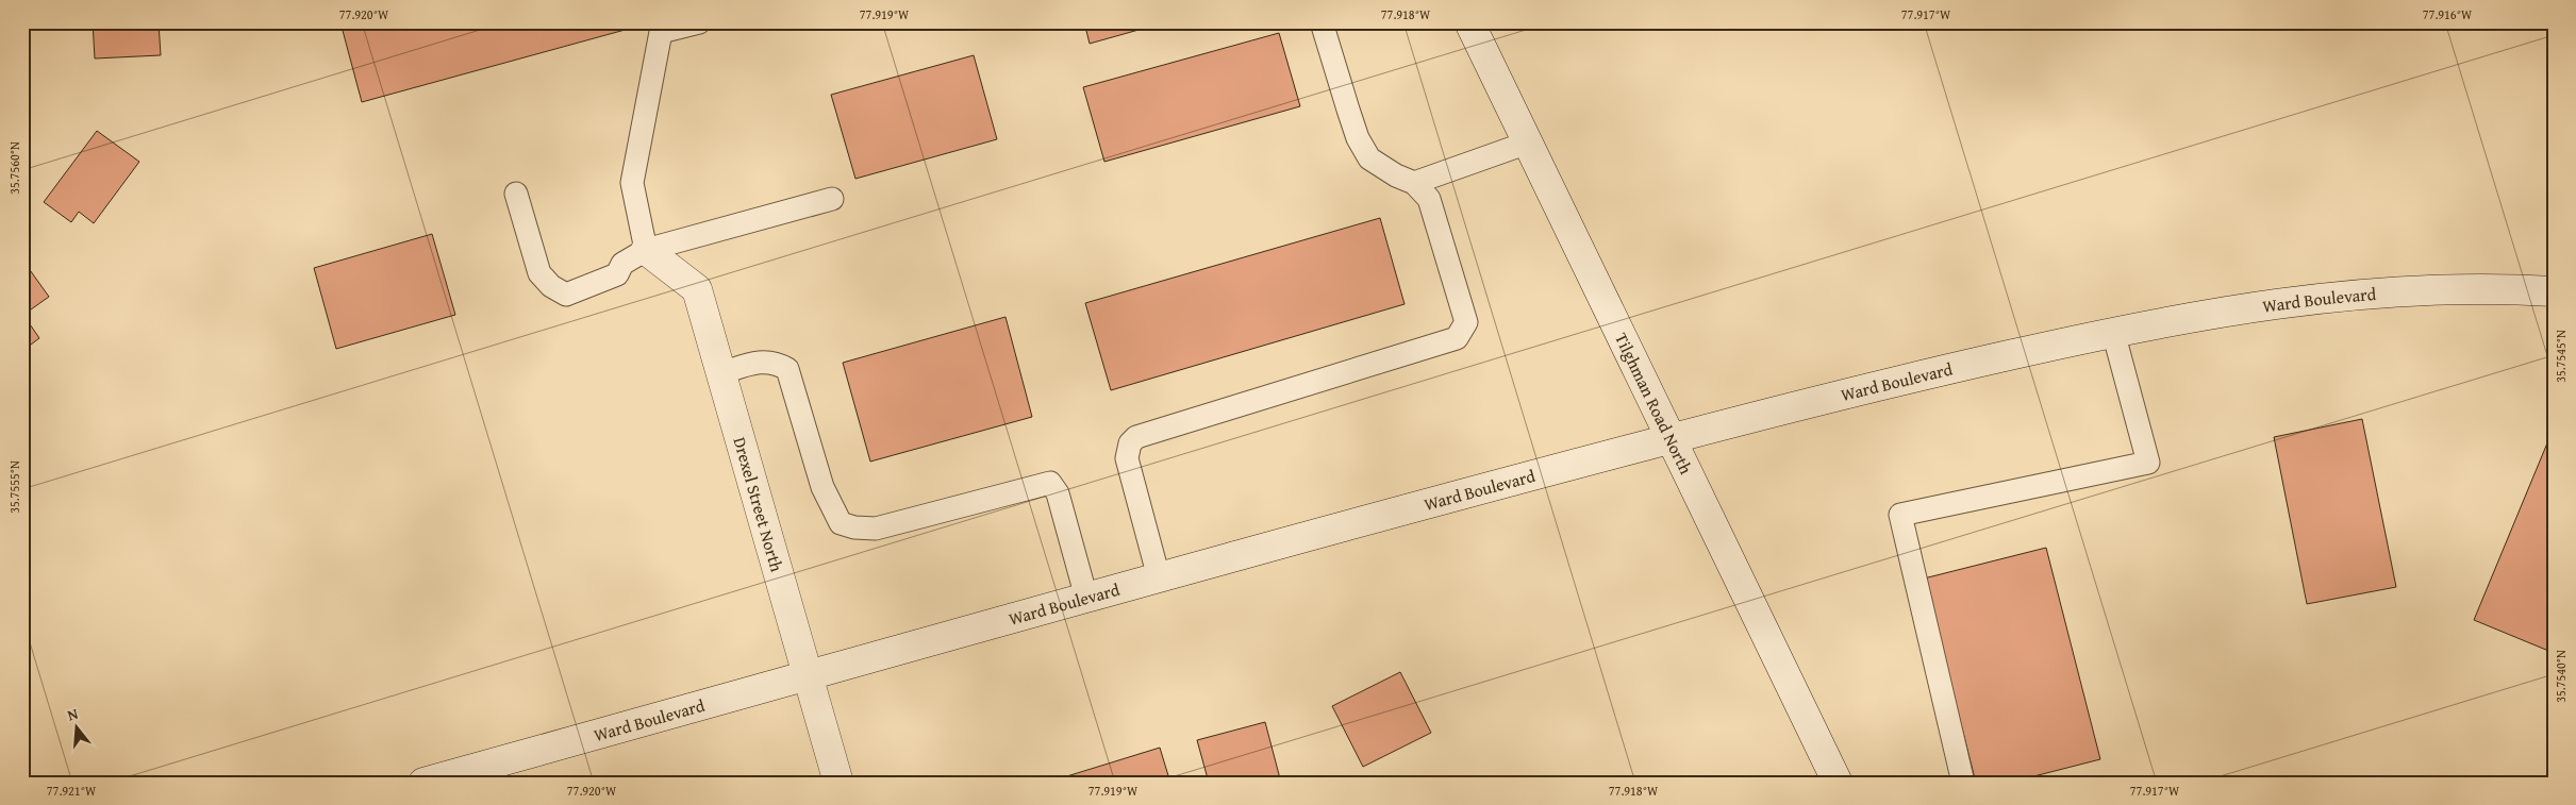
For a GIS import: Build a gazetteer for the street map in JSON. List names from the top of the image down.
{
  "streets": {
    "main road": ["Ward Boulevard", "Tilghman Road North", "Drexel Street North"]
  },
  "crossings": [
    ["Ward Boulevard", "Tilghman Road North"],
    ["Ward Boulevard", "Drexel Street North"]
  ],
  "north": "top",
  "coordinates": [
    "77.920°W",
    "77.919°W",
    "77.918°W",
    "77.917°W",
    "77.916°W",
    "35.7560°N",
    "35.7545°N",
    "35.7555°N",
    "35.7540°N",
    "77.921°W"
  ]
}
